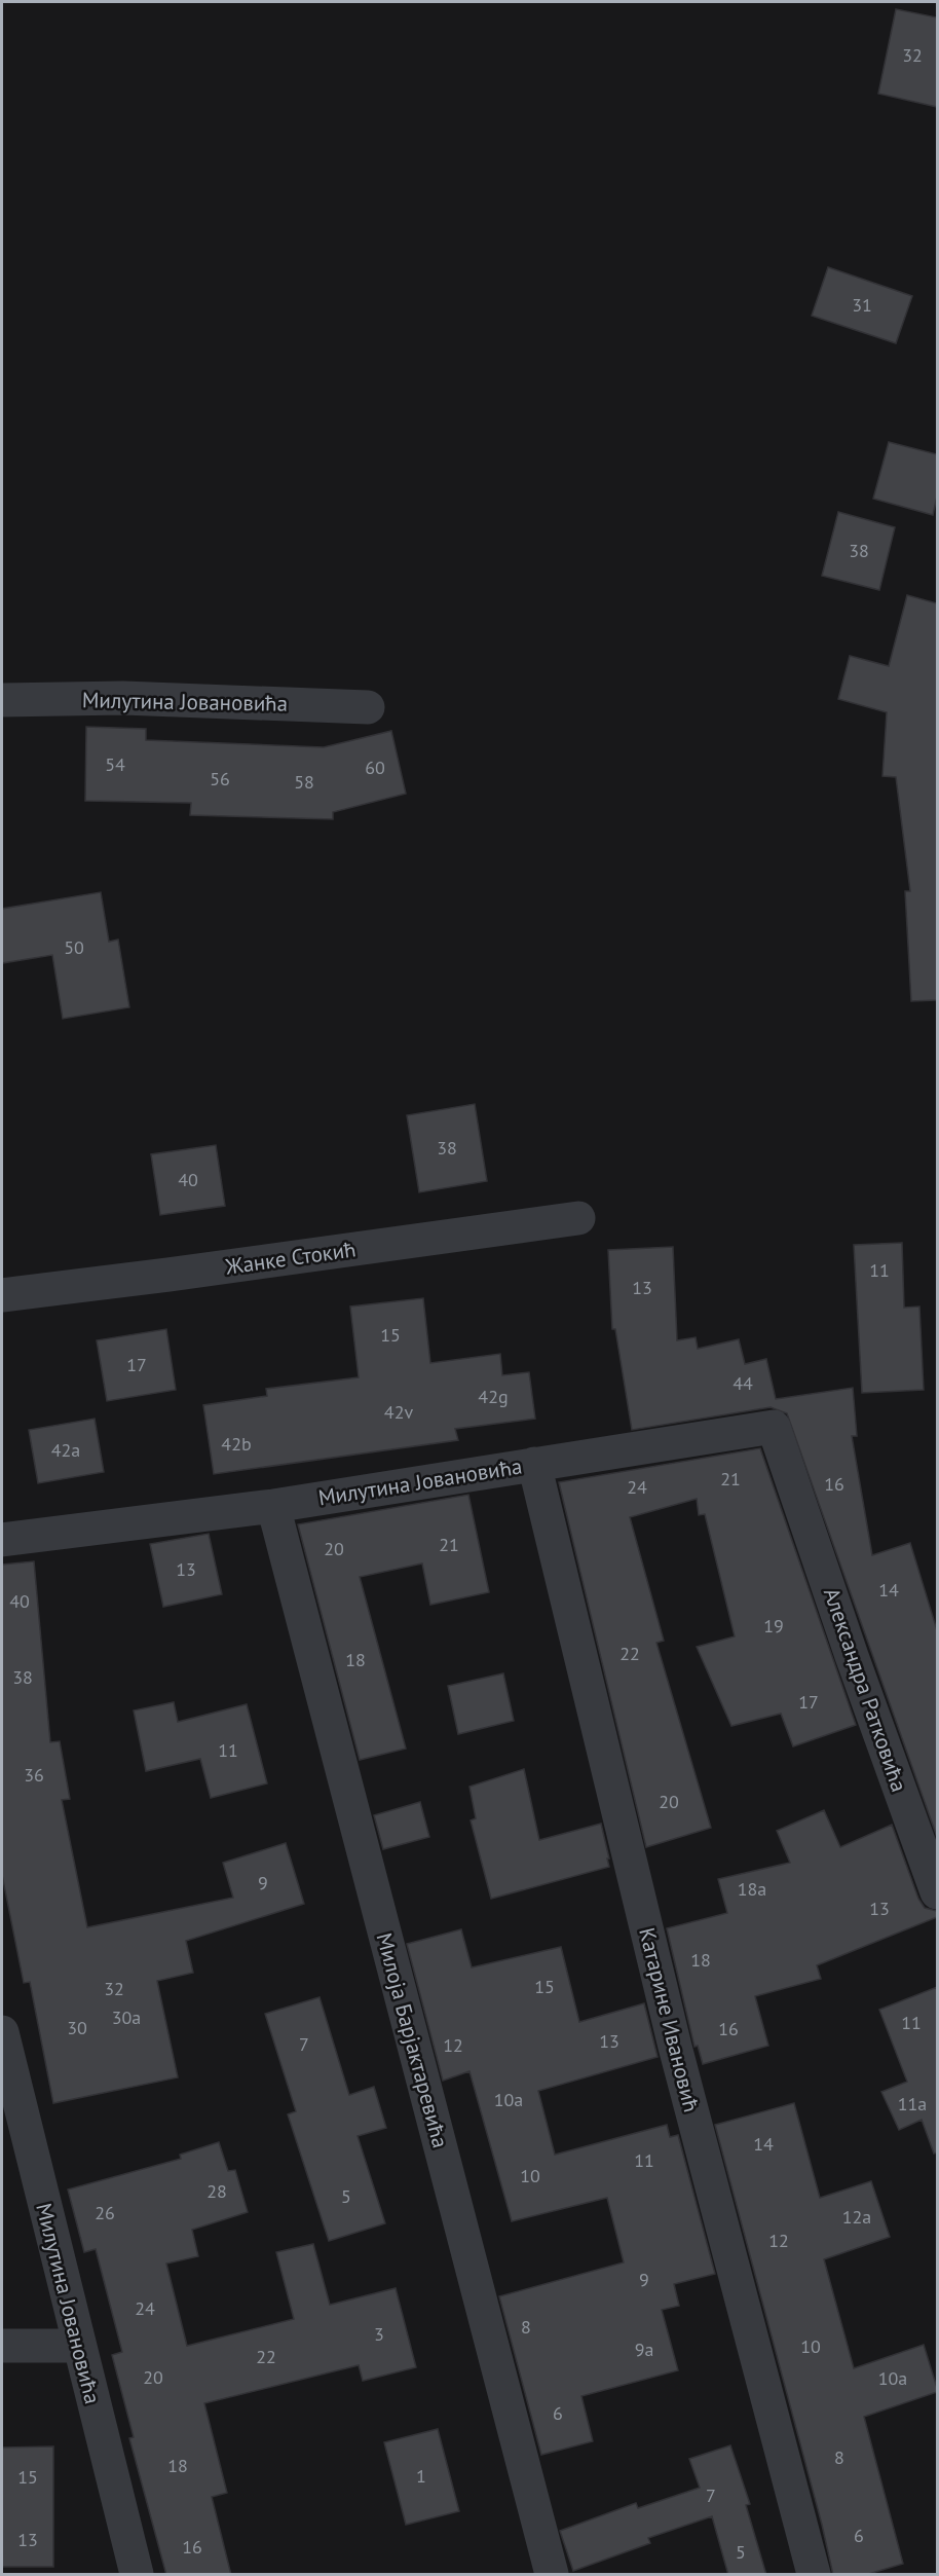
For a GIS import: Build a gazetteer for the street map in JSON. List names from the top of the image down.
{
  "streets": {
    "street": [
      "Милутина Јовановића",
      "Жанке Стокић",
      "Александра Ратковића",
      "Катарине Ивановић",
      "Милоја Барјактаревића"
    ]
  },
  "crossings": [
    ["Милутина Јовановића", "Александра Ратковића"],
    ["Милутина Јовановића", "Катарине Ивановић"],
    ["Милутина Јовановића", "Милоја Барјактаревића"]
  ],
  "house_numbers": [
    "32",
    "31",
    "38",
    "54",
    "60",
    "56",
    "58",
    "50",
    "38",
    "40",
    "11",
    "13",
    "15",
    "17",
    "44",
    "42g",
    "42v",
    "42b",
    "42a",
    "21",
    "16",
    "24",
    "21",
    "20",
    "13",
    "14",
    "40",
    "19",
    "22",
    "18",
    "38",
    "17",
    "11",
    "36",
    "20",
    "9",
    "18a",
    "13",
    "18",
    "15",
    "32",
    "30a",
    "11",
    "30",
    "16",
    "13",
    "7",
    "12",
    "10a",
    "11a",
    "14",
    "11",
    "10",
    "28",
    "5",
    "26",
    "12a",
    "12",
    "9",
    "24",
    "8",
    "3",
    "10",
    "9a",
    "22",
    "20",
    "10a",
    "6",
    "8",
    "18",
    "1",
    "15",
    "7",
    "6",
    "13",
    "16",
    "5"
  ]
}
